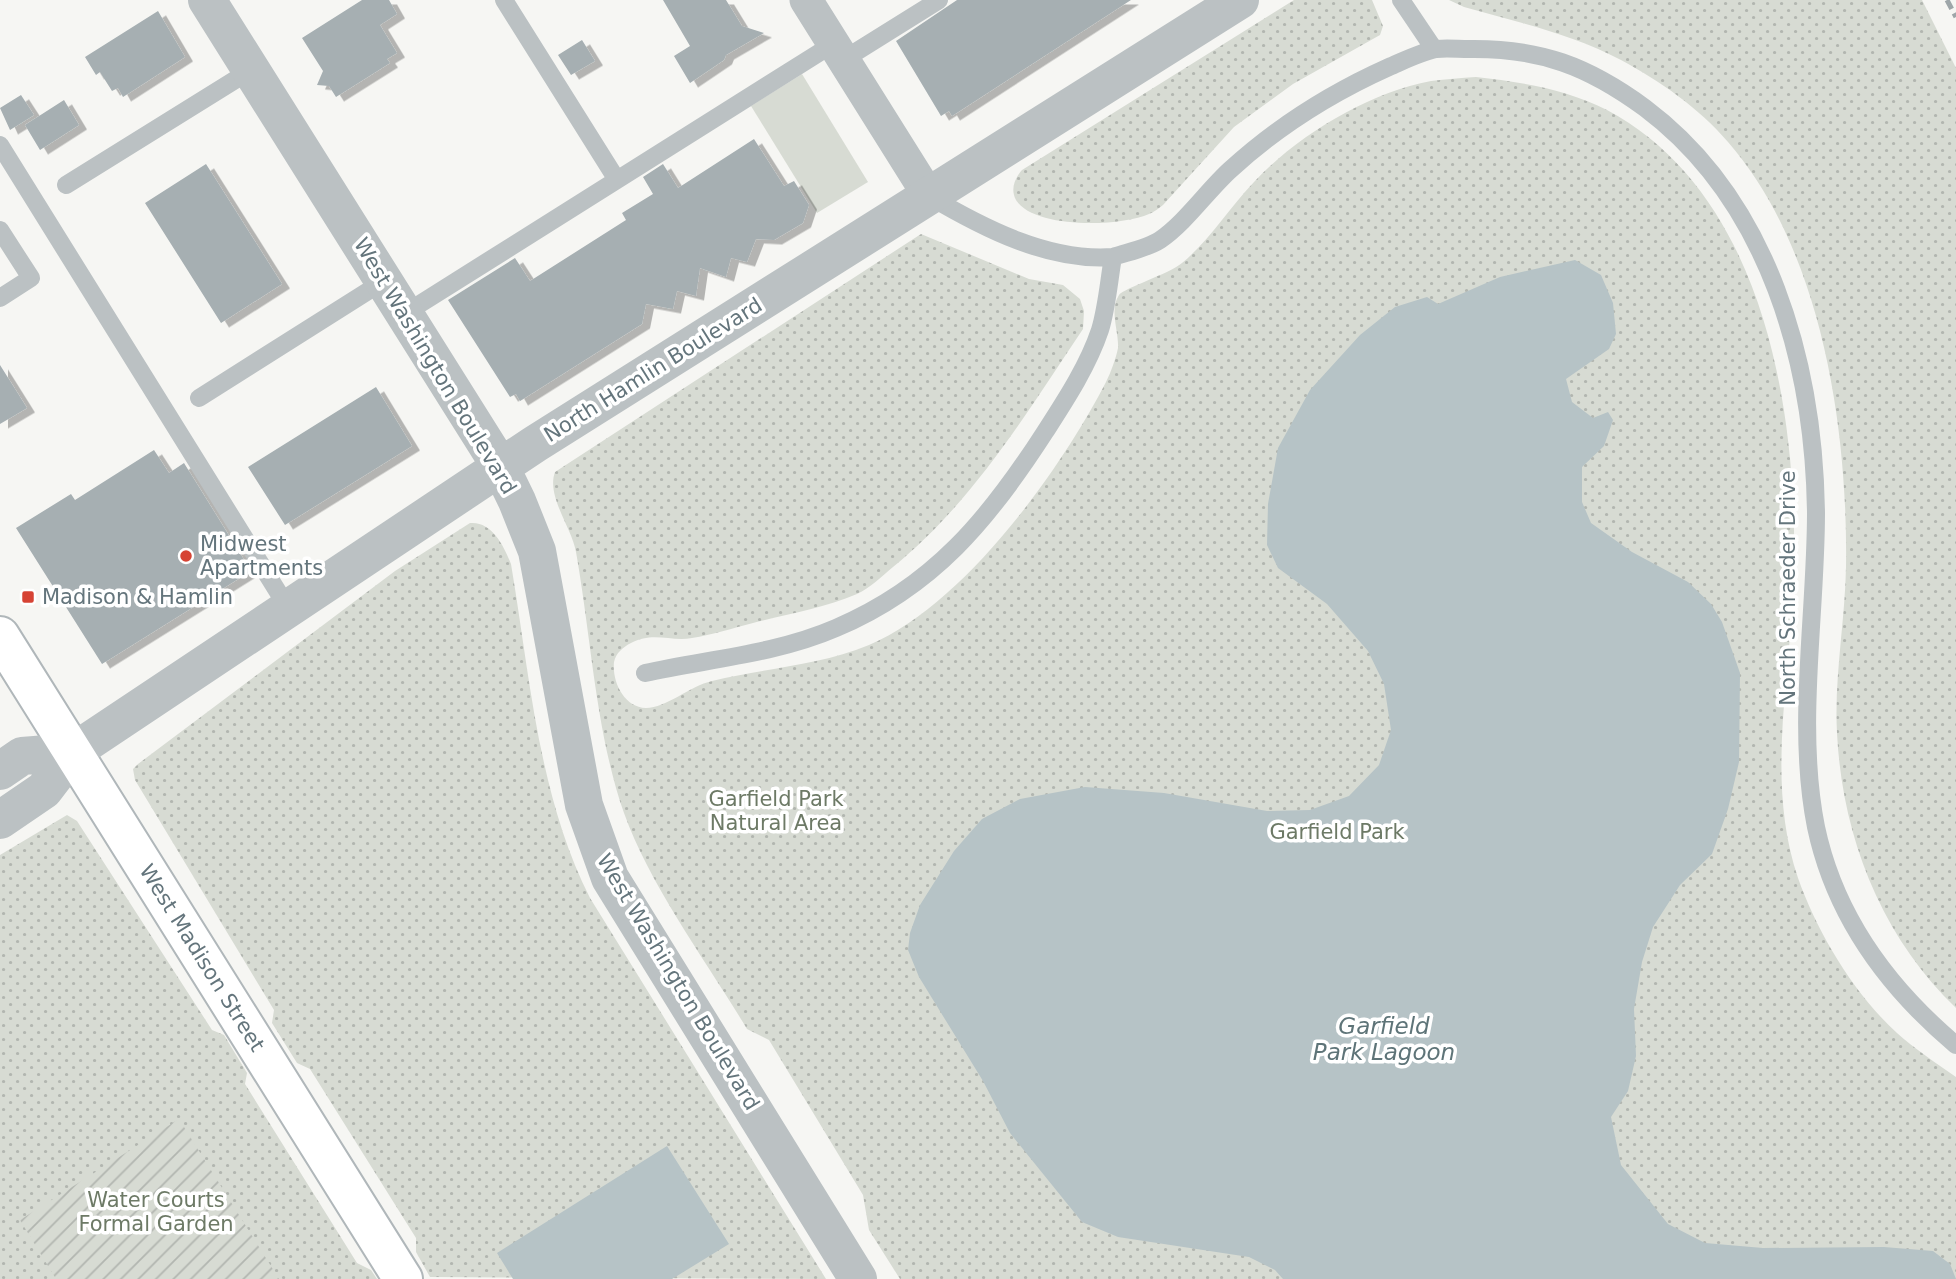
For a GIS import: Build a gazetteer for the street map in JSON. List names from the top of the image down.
{
  "streets": {
    "main road": ["West Madison Street"],
    "street": ["West Washington Boulevard", "North Hamlin Boulevard"],
    "lane": ["North Schraeder Drive"]
  },
  "crossings": [
    ["West Washington Boulevard", "North Hamlin Boulevard"],
    ["North Hamlin Boulevard", "West Madison Street"]
  ],
  "water": ["Garfield Park Lagoon"],
  "parks": ["Garfield Park Natural Area", "Garfield Park", "Water Courts Formal Garden"],
  "places": {
    "other": ["Midwest Apartments"],
    "transit": ["Madison & Hamlin"]
  }
}
